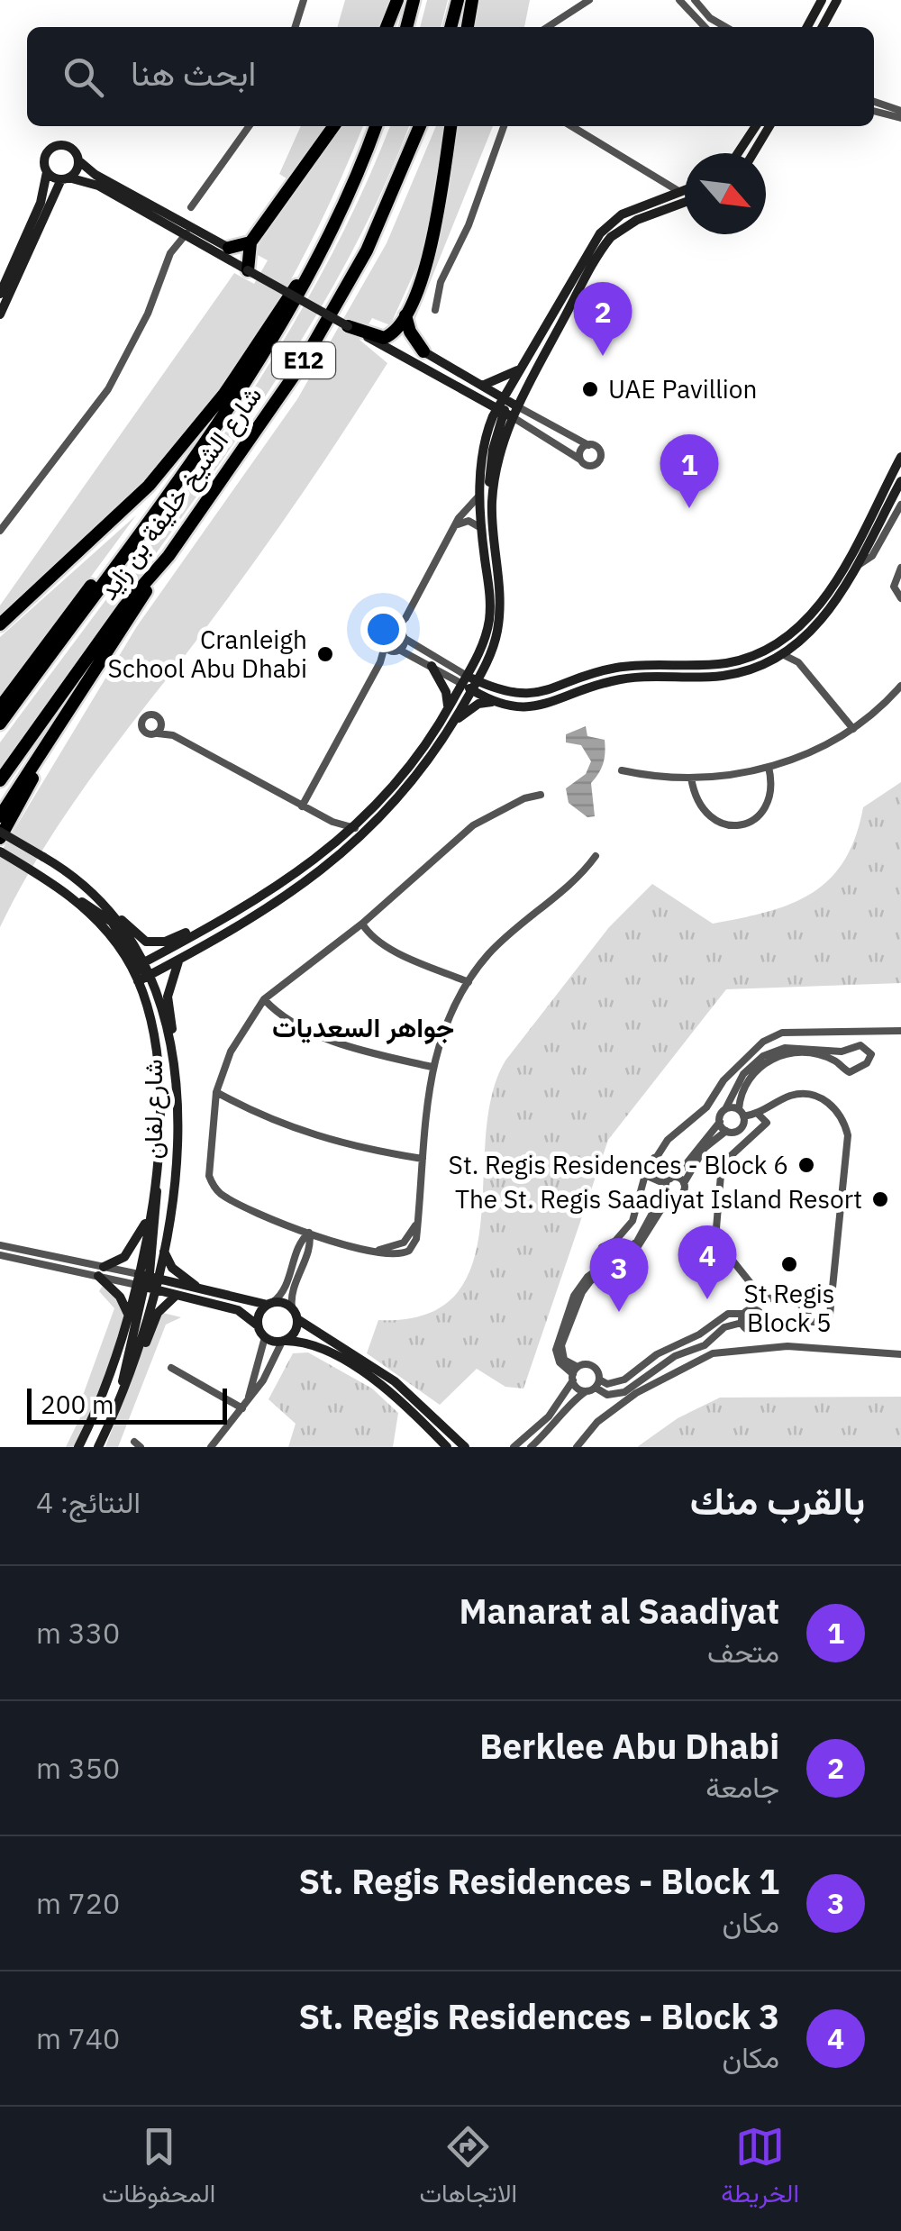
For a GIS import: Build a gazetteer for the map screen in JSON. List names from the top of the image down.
{
  "streets": {
    "highway": ["E12", "شارع الشيخ خليفة بن زايد"],
    "street": ["شارع لفان"]
  },
  "districts": ["جواهر السعديات"],
  "places": [
    "UAE Pavillion",
    "Cranleigh School Abu Dhabi",
    "St. Regis Residences - Block 6",
    "The St. Regis Saadiyat Island Resort",
    "St Regis Block 5"
  ],
  "scale_bar": "200 m",
  "north": "bottom right",
  "page": {
    "search": "ابحث هنا",
    "pins": [
      "2",
      "1",
      "4",
      "3"
    ],
    "scale": "200 m",
    "heading": ["بالقرب منك", "النتائج: 4"],
    "list": [
      {
        "mark": "1",
        "name": "Manarat al Saadiyat",
        "note": "متحف",
        "value": "330 m"
      },
      {
        "mark": "2",
        "name": "Berklee Abu Dhabi",
        "note": "جامعة",
        "value": "350 m"
      },
      {
        "mark": "3",
        "name": "St. Regis Residences - Block 1",
        "note": "مكان",
        "value": "720 m"
      },
      {
        "mark": "4",
        "name": "St. Regis Residences - Block 3",
        "note": "مكان",
        "value": "740 m"
      }
    ],
    "nav": ["الخريطة", "الاتجاهات", "المحفوظات"]
  }
}
